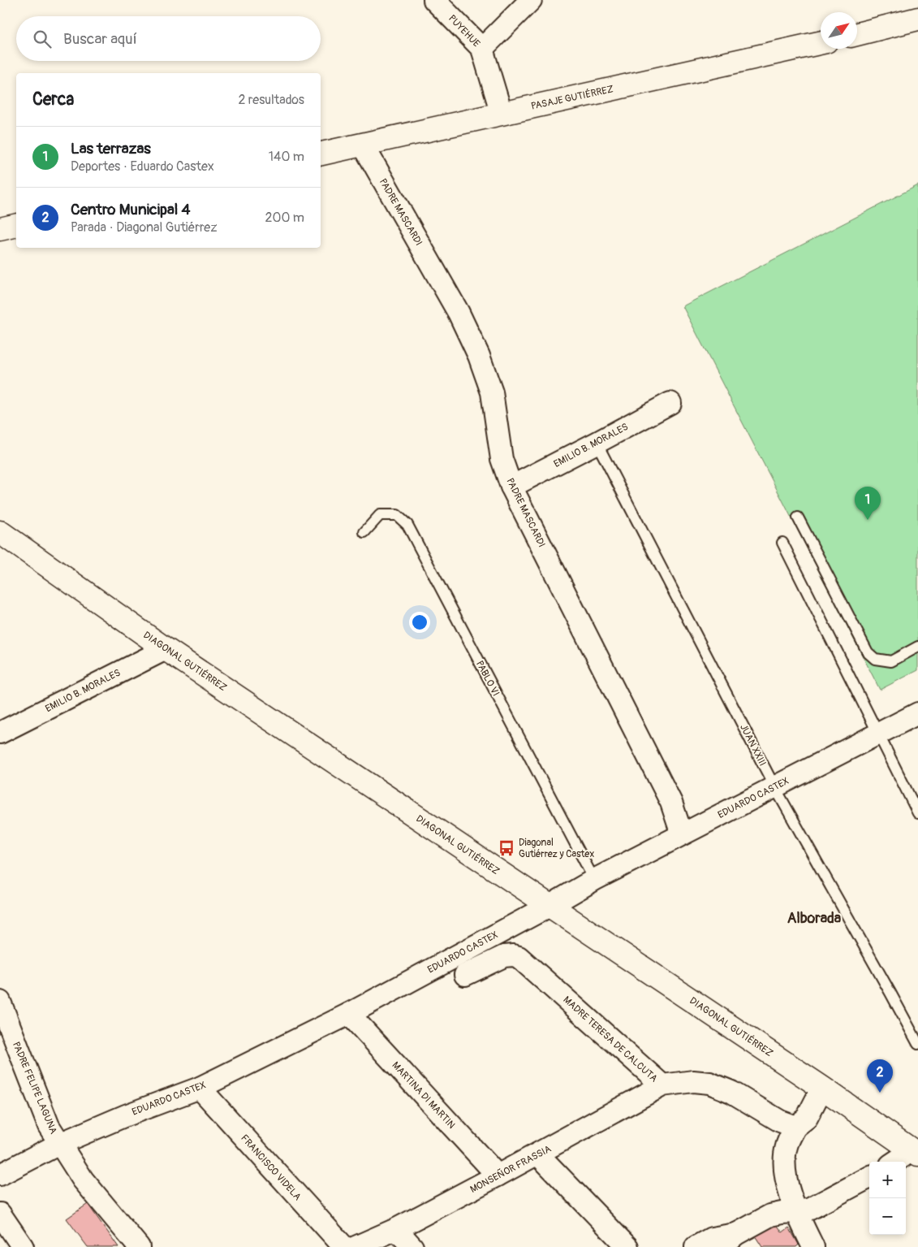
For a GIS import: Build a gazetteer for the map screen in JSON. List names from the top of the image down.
{
  "streets": {
    "main road": ["PASAJE GUTIÉRREZ", "DIAGONAL GUTIÉRREZ"],
    "street": [
      "PUYEHUE",
      "PADRE MASCARDI",
      "EMILIO B. MORALES",
      "EDUARDO CASTEX",
      "MADRE TERESA DE CALCUTA",
      "PADRE FELIPE LAGUNA",
      "MARTINA DI MARTIN",
      "FRANCISCO VIDELA",
      "MONSEÑOR FRASSIA"
    ],
    "lane": ["PABLO VI", "JUAN XXIII"]
  },
  "crossings": [
    ["PUYEHUE", "PASAJE GUTIÉRREZ"],
    ["PASAJE GUTIÉRREZ", "PADRE MASCARDI"],
    ["PADRE MASCARDI", "EMILIO B. MORALES"],
    ["PADRE MASCARDI", "EDUARDO CASTEX"],
    ["EMILIO B. MORALES", "DIAGONAL GUTIÉRREZ"],
    ["EMILIO B. MORALES", "JUAN XXIII"],
    ["DIAGONAL GUTIÉRREZ", "EDUARDO CASTEX"],
    ["PABLO VI", "EDUARDO CASTEX"],
    ["JUAN XXIII", "EDUARDO CASTEX"],
    ["EDUARDO CASTEX", "PADRE FELIPE LAGUNA"],
    ["EDUARDO CASTEX", "MARTINA DI MARTIN"],
    ["EDUARDO CASTEX", "FRANCISCO VIDELA"],
    ["MADRE TERESA DE CALCUTA", "MONSEÑOR FRASSIA"],
    ["MARTINA DI MARTIN", "MONSEÑOR FRASSIA"]
  ],
  "districts": ["Alborada"],
  "places": {
    "bus stop": ["Diagonal Gutiérrez y Castex"]
  },
  "north": "top right",
  "page": {
    "search": "Buscar aquí",
    "heading": ["Cerca", "2 resultados"],
    "list": [
      {
        "mark": "1",
        "name": "Las terrazas",
        "note": "Deportes · Eduardo Castex",
        "value": "140 m"
      },
      {
        "mark": "2",
        "name": "Centro Municipal 4",
        "note": "Parada · Diagonal Gutiérrez",
        "value": "200 m"
      }
    ],
    "pins": ["1", "2"],
    "map_buttons": ["+", "−"]
  }
}
